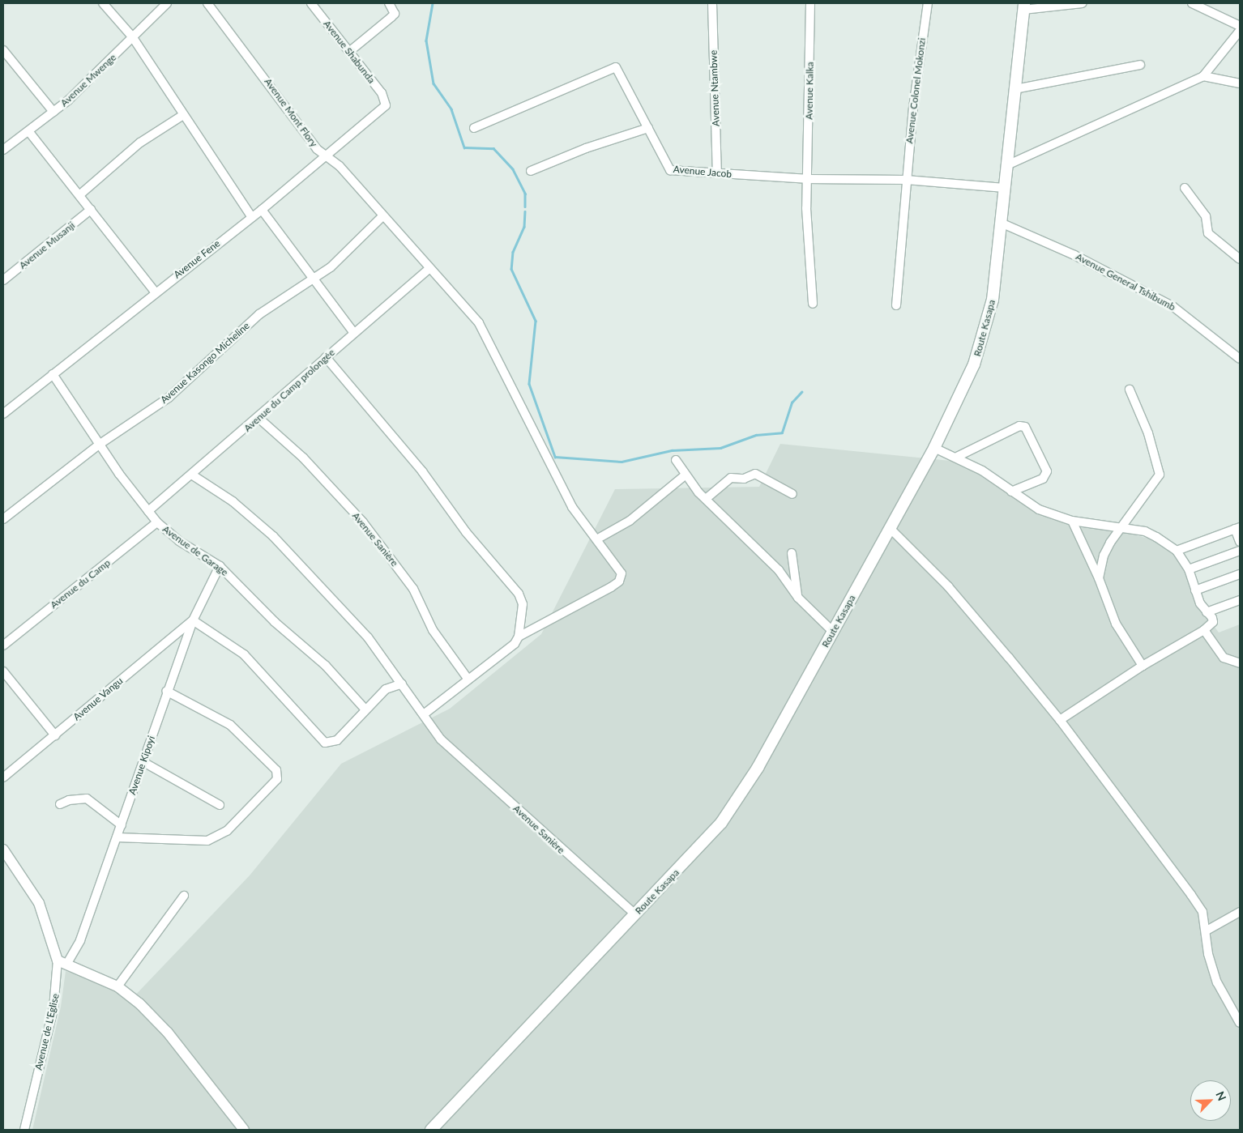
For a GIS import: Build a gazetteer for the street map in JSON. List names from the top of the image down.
{
  "streets": {
    "main road": ["Route Kasapa"],
    "street": [
      "Avenue Shabunda",
      "Avenue Mwenge",
      "Avenue Ntambwe",
      "Avenue Kalka",
      "Avenue Colonel Mokonzi",
      "Avenue Mont Flory",
      "Avenue Jacob",
      "Avenue Musanji",
      "Avenue Fene",
      "Avenue General Tshibumb",
      "Avenue Kasongo Micheline",
      "Avenue du Camp prolongée",
      "Avenue Sanière",
      "Avenue de Garage",
      "Avenue du Camp",
      "Avenue Vangu",
      "Avenue Kipoyi",
      "Avenue de L'Eglise"
    ]
  },
  "crossings": [
    ["Avenue Shabunda", "Avenue Fene"],
    ["Avenue Ntambwe", "Avenue Jacob"],
    ["Avenue Kalka", "Avenue Jacob"],
    ["Avenue Colonel Mokonzi", "Avenue Jacob"],
    ["Avenue Mont Flory", "Avenue Fene"],
    ["Avenue Mont Flory", "Avenue Kasongo Micheline"],
    ["Avenue Mont Flory", "Avenue du Camp prolongée"],
    ["Avenue Jacob", "Route Kasapa"],
    ["Avenue Fene", "Avenue de Garage"],
    ["Avenue General Tshibumb", "Route Kasapa"],
    ["Route Kasapa", "Avenue Sanière"],
    ["Avenue Kasongo Micheline", "Avenue de Garage"],
    ["Avenue du Camp prolongée", "Avenue Sanière"],
    ["Avenue du Camp prolongée", "Avenue de Garage"],
    ["Avenue de Garage", "Avenue du Camp"],
    ["Avenue de Garage", "Avenue Kipoyi"],
    ["Avenue Vangu", "Avenue Kipoyi"],
    ["Avenue Kipoyi", "Avenue de L'Eglise"]
  ],
  "north": "top right"
}
